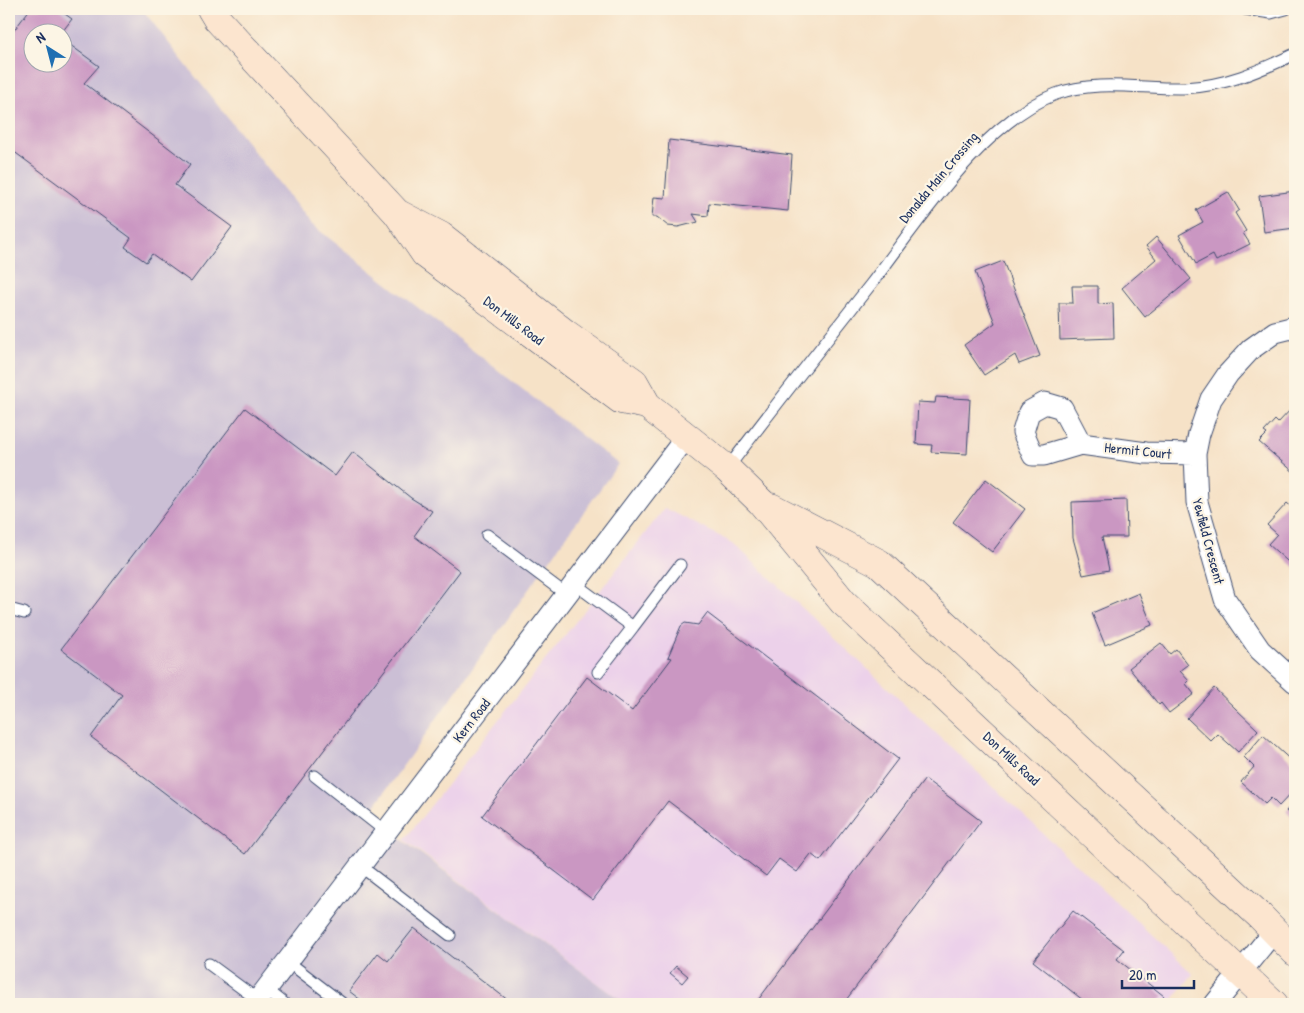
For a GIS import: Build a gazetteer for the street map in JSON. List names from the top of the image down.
{
  "streets": {
    "main road": ["Don Mills Road"],
    "street": ["Hermit Court", "Yewfield Crescent", "Kern Road"],
    "lane": ["Donalda Main Crossing"]
  },
  "crossings": [
    ["Donalda Main Crossing", "Don Mills Road"],
    ["Don Mills Road", "Kern Road"],
    ["Hermit Court", "Yewfield Crescent"]
  ],
  "scale_bar": "20 m",
  "north": "top left"
}
